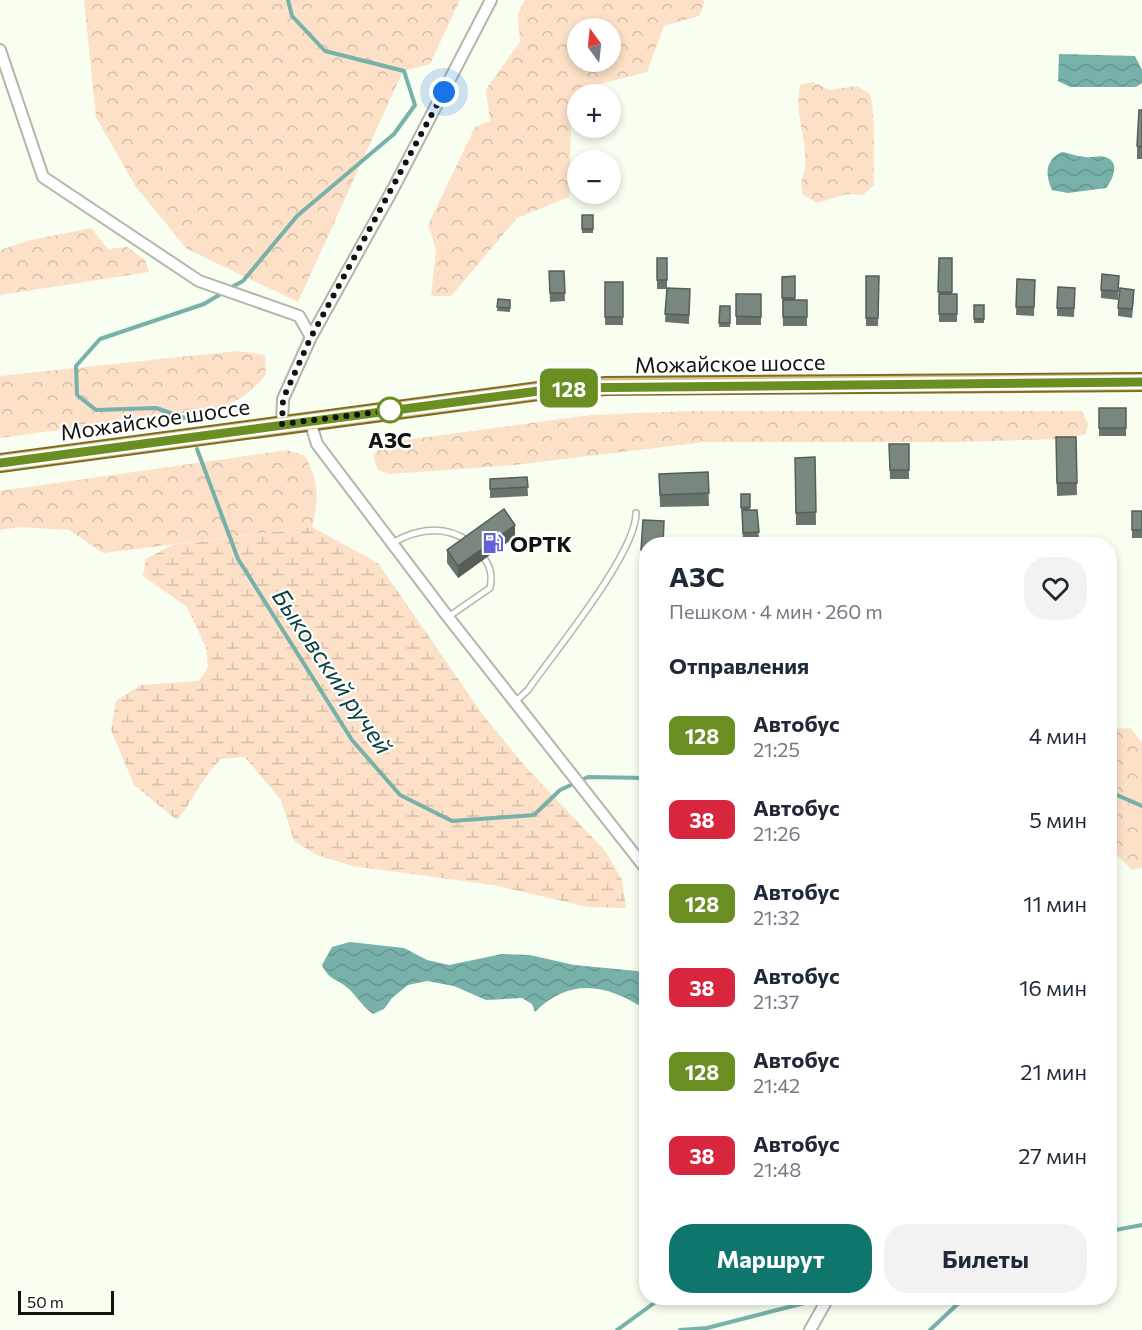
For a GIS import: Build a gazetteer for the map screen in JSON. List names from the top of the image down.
{
  "streets": {
    "main road": ["Можайское шоссе"]
  },
  "water": ["Быковский ручей"],
  "places": {
    "other": ["АЗС"],
    "fuel station": ["ОРТК"]
  },
  "lines": ["bus line 128"],
  "scale_bar": "50 m",
  "north": "top",
  "page": {
    "on_map": "128",
    "map_buttons": ["+", "−"],
    "heading": [
      ["АЗС", "Пешком · 4 мин · 260 m"],
      "Отправления"
    ],
    "list": [
      {
        "mark": "128",
        "name": "Автобус",
        "note": "21:25",
        "value": "4 мин"
      },
      {
        "mark": "38",
        "name": "Автобус",
        "note": "21:26",
        "value": "5 мин"
      },
      {
        "mark": "128",
        "name": "Автобус",
        "note": "21:32",
        "value": "11 мин"
      },
      {
        "mark": "38",
        "name": "Автобус",
        "note": "21:37",
        "value": "16 мин"
      },
      {
        "mark": "128",
        "name": "Автобус",
        "note": "21:42",
        "value": "21 мин"
      },
      {
        "mark": "38",
        "name": "Автобус",
        "note": "21:48",
        "value": "27 мин"
      }
    ],
    "buttons": ["Маршрут", "Билеты"],
    "scale": "50 m"
  }
}
